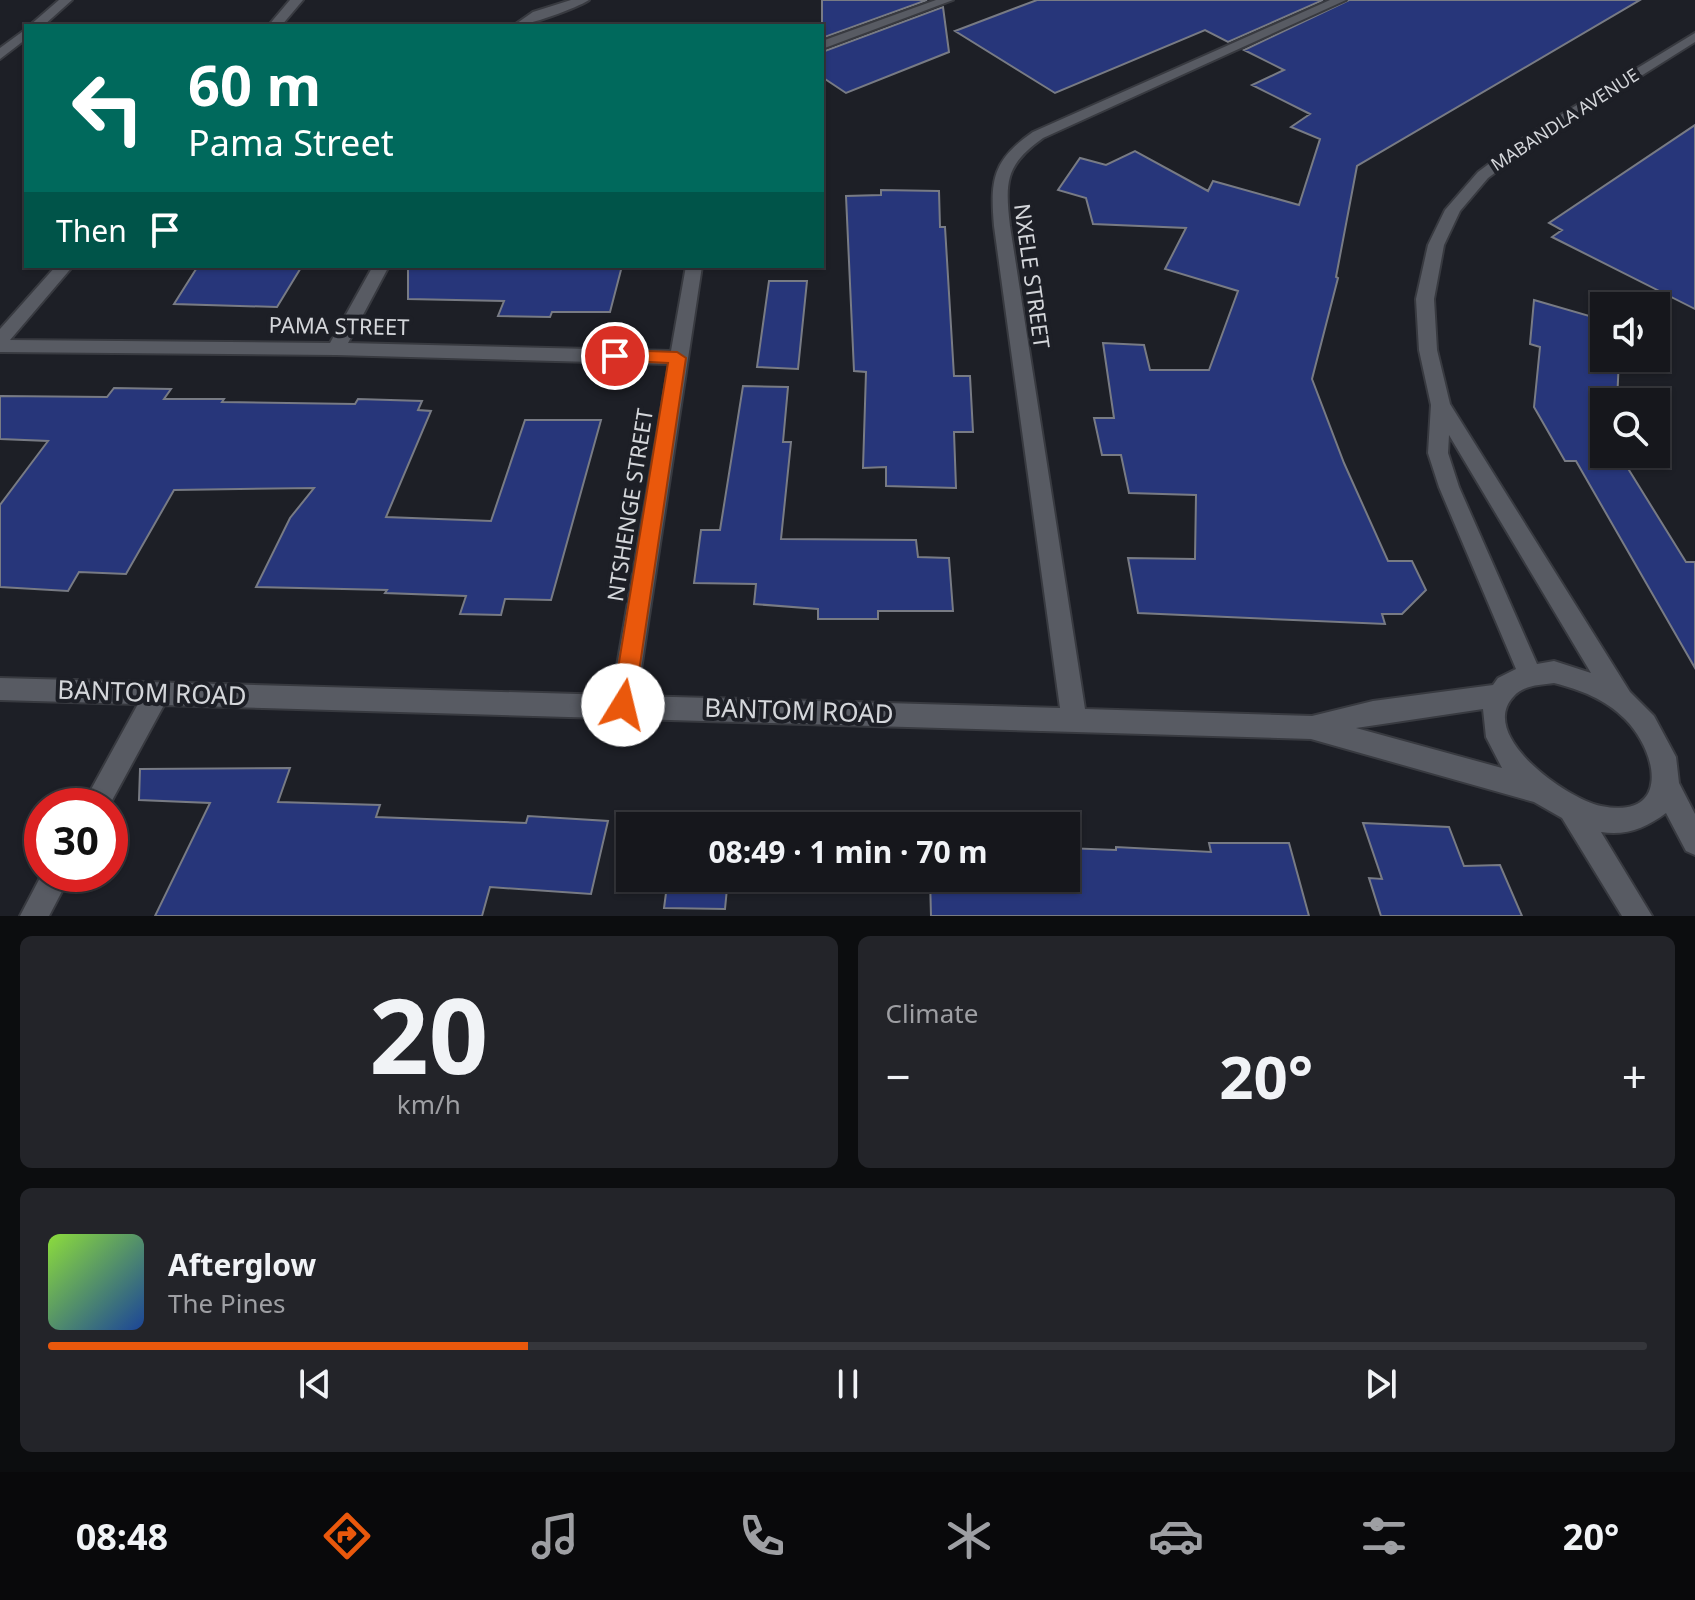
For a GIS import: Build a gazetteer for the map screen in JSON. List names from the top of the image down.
{
  "streets": {
    "street": [
      "MABANDLA AVENUE",
      "NXELE STREET",
      "PAMA STREET",
      "NTSHENGE STREET",
      "BANTOM ROAD"
    ]
  },
  "crossings": [
    ["MABANDLA AVENUE", "BANTOM ROAD"],
    ["NXELE STREET", "BANTOM ROAD"],
    ["PAMA STREET", "NTSHENGE STREET"],
    ["NTSHENGE STREET", "BANTOM ROAD"]
  ],
  "page": {
    "turn": ["60 m", "Pama Street"],
    "then": "Then",
    "limit": "30",
    "trip": "08:49 · 1 min · 70 m",
    "tile": [
      ["20", "km/h"],
      "Climate"
    ],
    "heat": ["−", "20°", "+"],
    "song": ["Afterglow", "The Pines"],
    "tabs": ["08:48", "20°"]
  }
}
